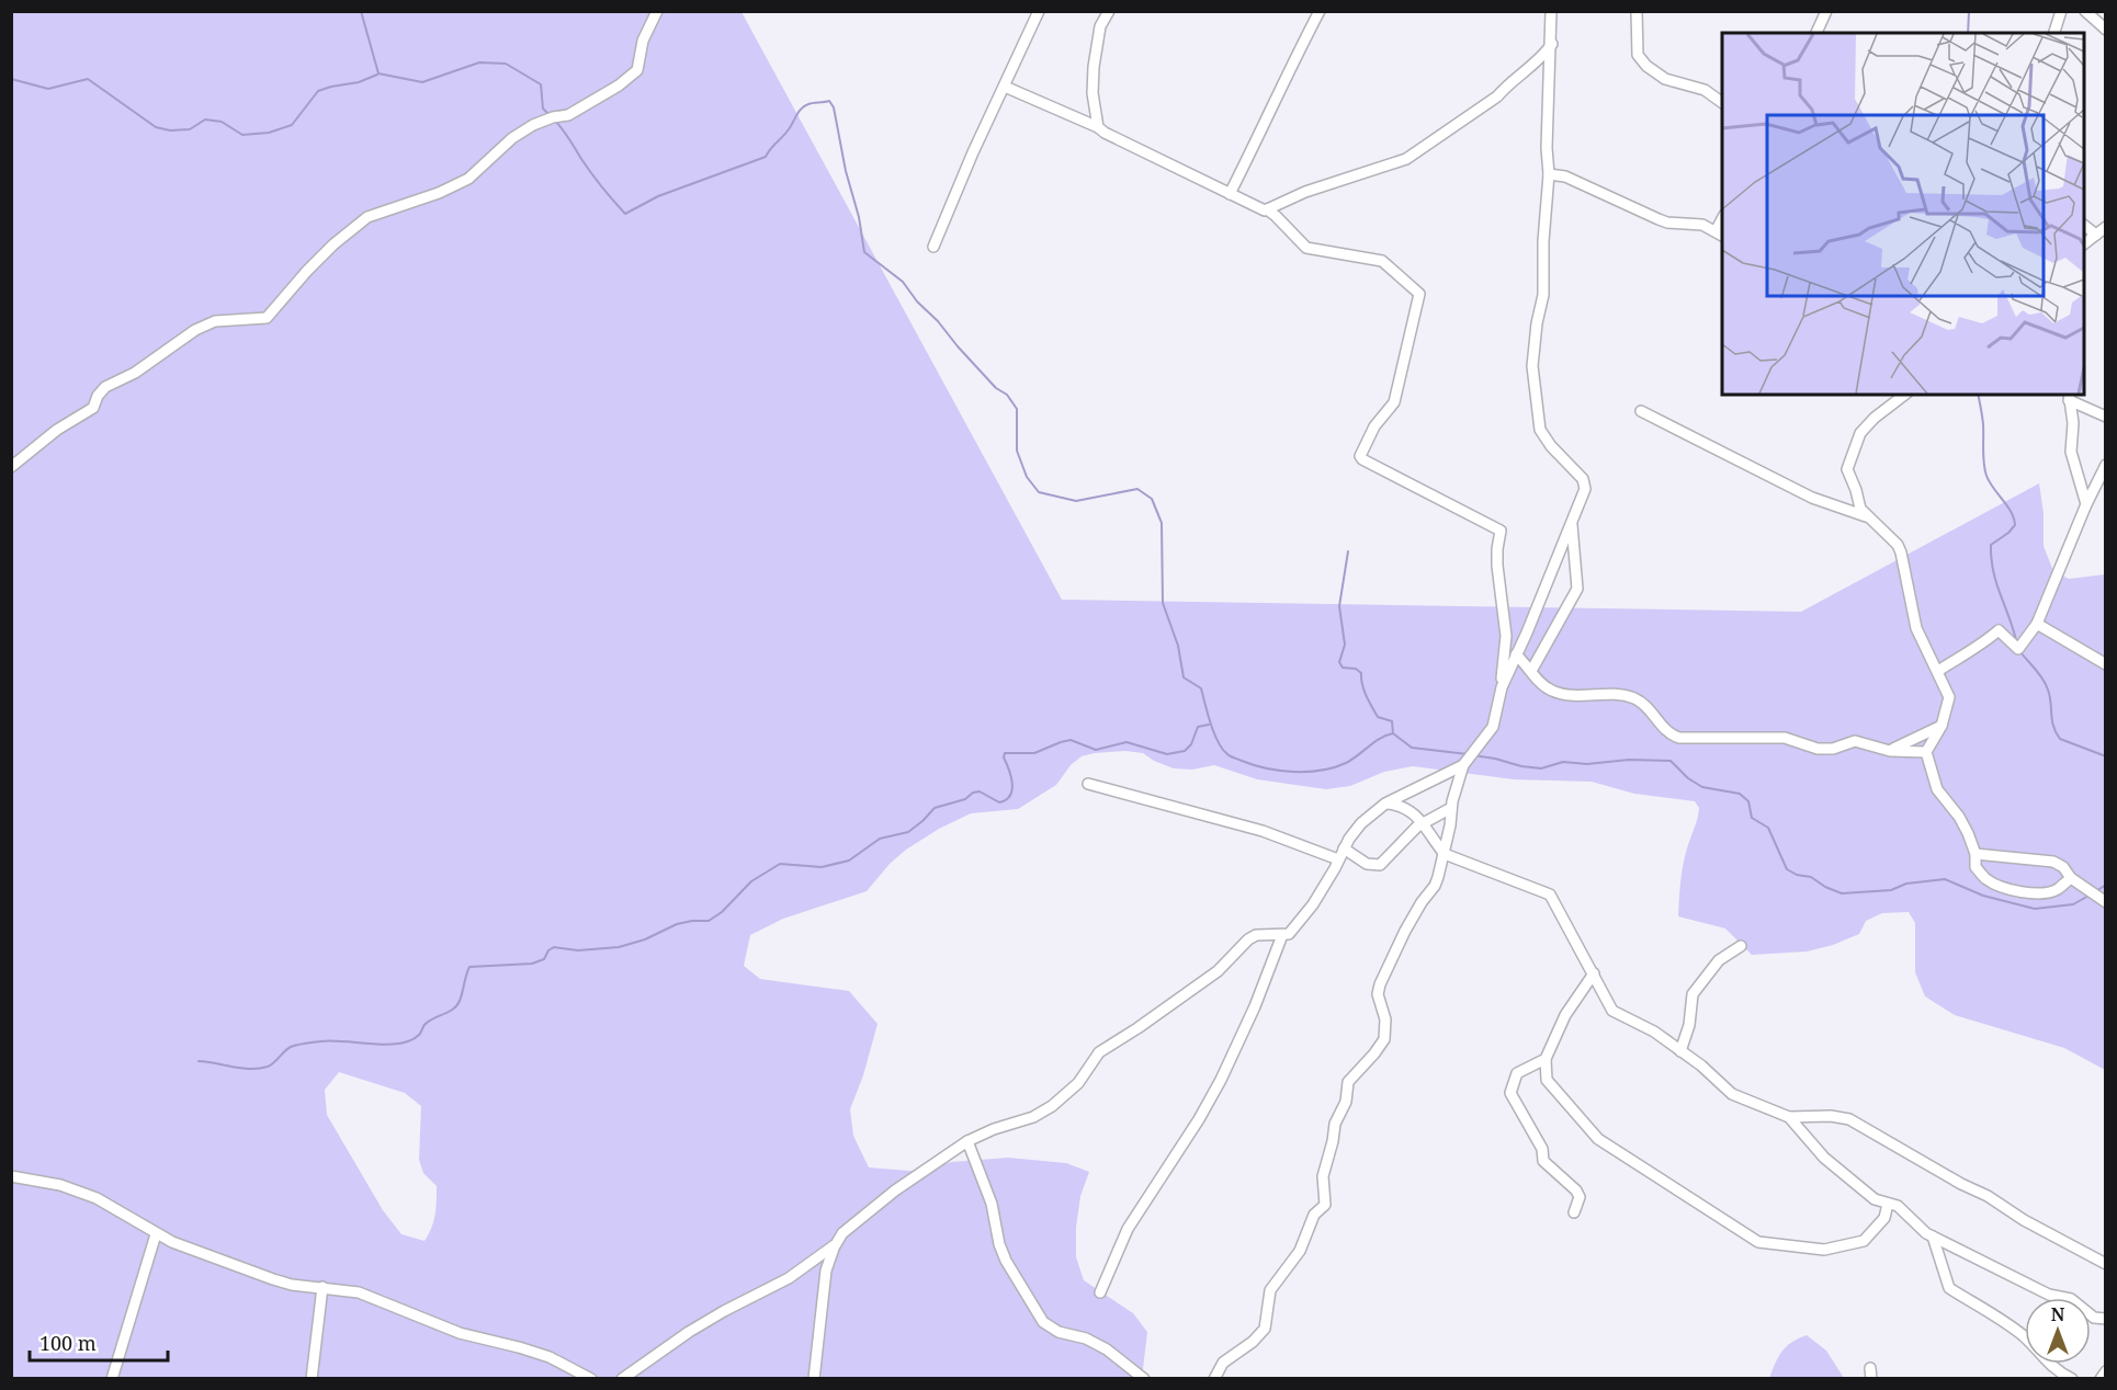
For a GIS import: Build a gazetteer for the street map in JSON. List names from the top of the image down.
{
  "scale_bar": "100 m",
  "north": "top"
}
